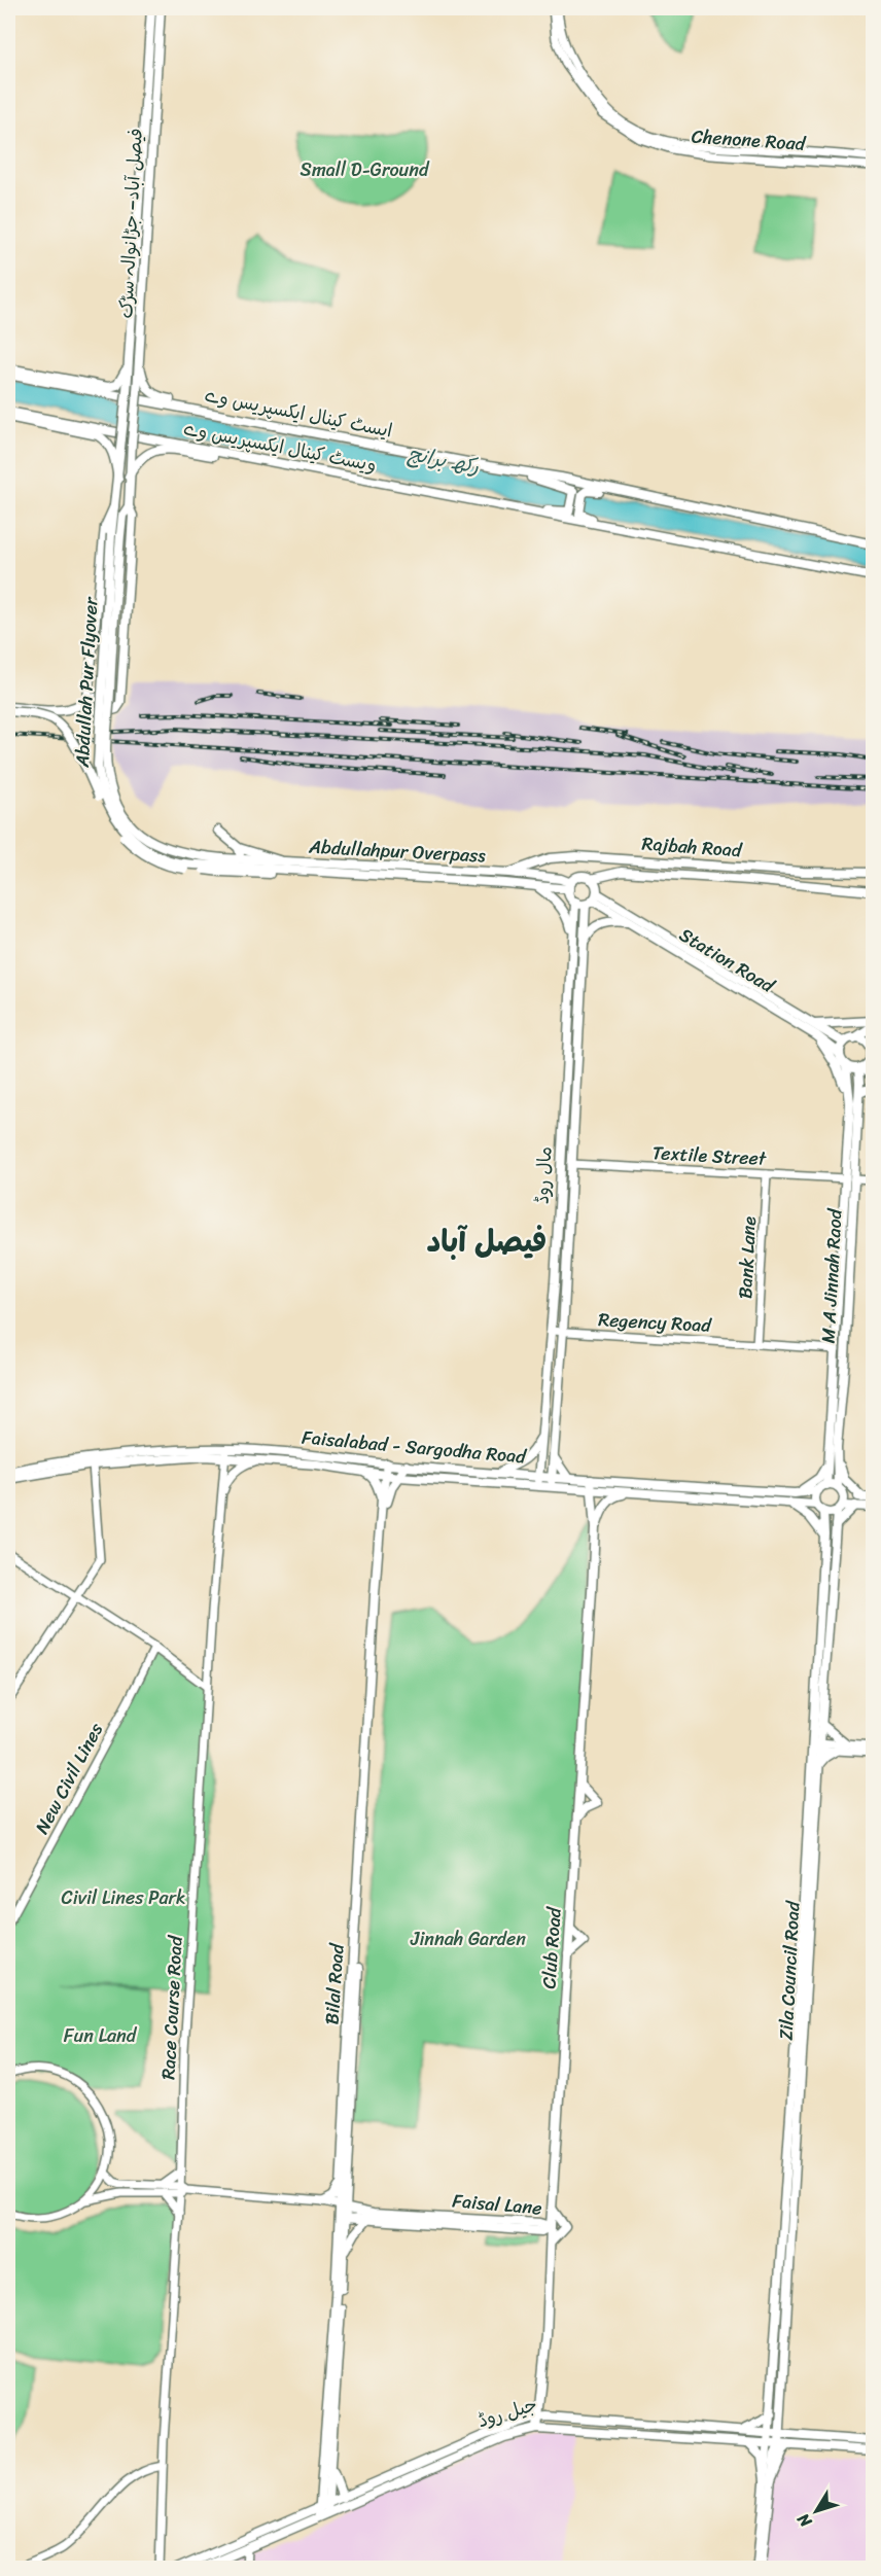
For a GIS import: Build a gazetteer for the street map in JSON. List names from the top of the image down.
{
  "streets": {
    "main road": [
      "فیصل آباد– جڑانوالہ سڑک",
      "ایسٹ کینال ایکسپریس وے",
      "ویسٹ کینال ایکسپریس وے",
      "Abdullah Pur Flyover",
      "Rajbah Road",
      "Abdullahpur Overpass",
      "Station Road",
      "مال روڈ",
      "M A Jinnah Raod",
      "Faisalabad - Sargodha Road",
      "Club Road",
      "Zila Council Road",
      "Bilal Road",
      "Faisal Lane",
      "جیل روڈ"
    ],
    "street": [
      "Chenone Road",
      "Textile Street",
      "Bank Lane",
      "Regency Road",
      "New Civil Lines",
      "Race Course Road"
    ]
  },
  "crossings": [
    ["Abdullah Pur Flyover", "Abdullahpur Overpass"],
    ["Rajbah Road", "Abdullahpur Overpass"],
    ["Rajbah Road", "Station Road"],
    ["Rajbah Road", "مال روڈ"],
    ["Abdullahpur Overpass", "Station Road"],
    ["Abdullahpur Overpass", "مال روڈ"],
    ["Station Road", "مال روڈ"],
    ["Station Road", "M A Jinnah Raod"],
    ["Textile Street", "مال روڈ"],
    ["Textile Street", "Bank Lane"],
    ["Textile Street", "M A Jinnah Raod"],
    ["مال روڈ", "Regency Road"],
    ["مال روڈ", "Faisalabad - Sargodha Road"],
    ["Bank Lane", "Regency Road"],
    ["M A Jinnah Raod", "Regency Road"],
    ["M A Jinnah Raod", "Faisalabad - Sargodha Road"],
    ["M A Jinnah Raod", "Zila Council Road"],
    ["Faisalabad - Sargodha Road", "Club Road"],
    ["Faisalabad - Sargodha Road", "Zila Council Road"],
    ["Faisalabad - Sargodha Road", "Bilal Road"],
    ["Faisalabad - Sargodha Road", "Race Course Road"],
    ["Club Road", "Faisal Lane"],
    ["Club Road", "جیل روڈ"],
    ["Zila Council Road", "جیل روڈ"],
    ["Bilal Road", "Faisal Lane"],
    ["Bilal Road", "جیل روڈ"]
  ],
  "districts": ["فیصل آباد"],
  "water": ["رکھ برانچ"],
  "parks": [
    "Small D-Ground",
    "Civil Lines Park",
    "Jinnah Garden",
    "Fun Land"
  ],
  "north": "bottom left"
}
